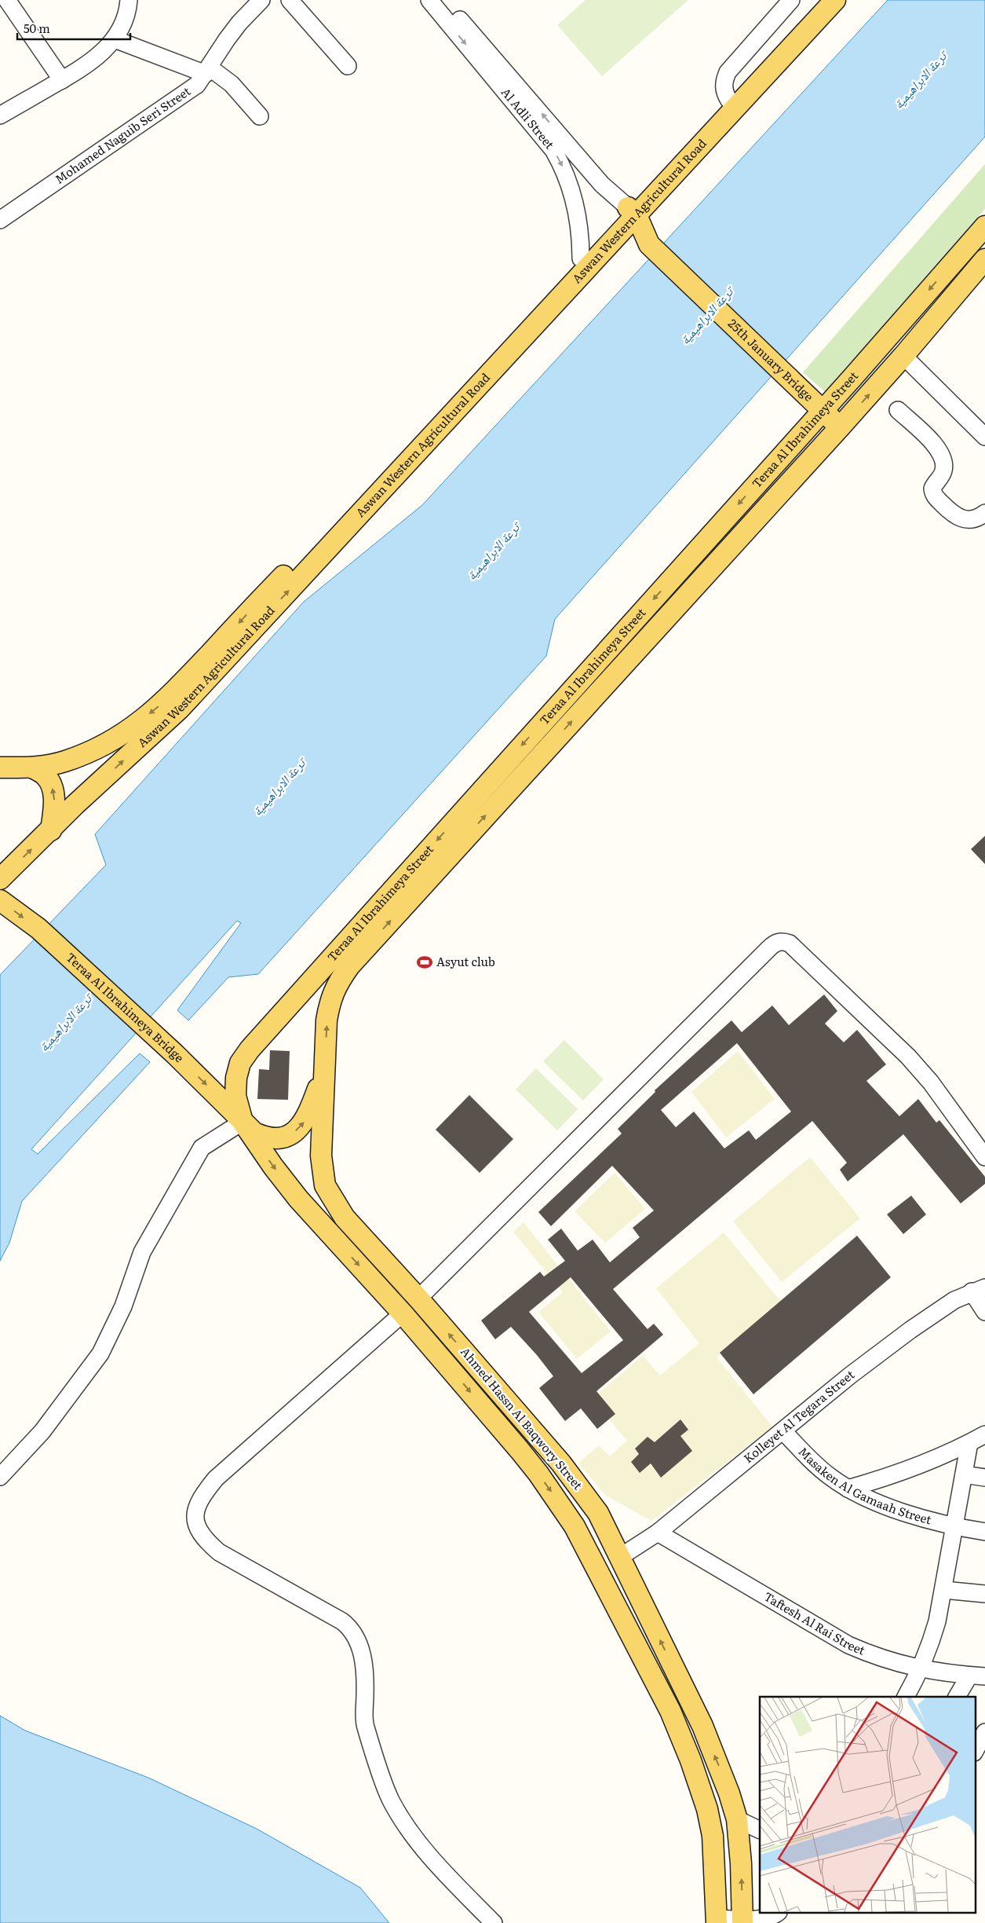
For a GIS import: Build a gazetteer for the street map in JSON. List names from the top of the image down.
{
  "streets": {
    "main road": [
      "Aswan Western Agricultural Road",
      "25th January Bridge",
      "Teraa Al Ibrahimeya Street",
      "Teraa Al Ibrahimeya Bridge",
      "Ahmed Hassn Al Baqwory Street"
    ],
    "street": [
      "Al Adli Street",
      "Mohamed Naguib Seri Street",
      "Kolleyet Al Tegara Street",
      "Masaken Al Gamaah Street",
      "Taftesh Al Rai Street"
    ]
  },
  "crossings": [
    ["Al Adli Street", "Aswan Western Agricultural Road"],
    ["Al Adli Street", "25th January Bridge"],
    ["Aswan Western Agricultural Road", "25th January Bridge"],
    ["25th January Bridge", "Teraa Al Ibrahimeya Street"],
    ["Teraa Al Ibrahimeya Street", "Teraa Al Ibrahimeya Bridge"],
    ["Teraa Al Ibrahimeya Street", "Ahmed Hassn Al Baqwory Street"],
    ["Teraa Al Ibrahimeya Bridge", "Ahmed Hassn Al Baqwory Street"],
    ["Kolleyet Al Tegara Street", "Ahmed Hassn Al Baqwory Street"],
    ["Kolleyet Al Tegara Street", "Masaken Al Gamaah Street"],
    ["Kolleyet Al Tegara Street", "Taftesh Al Rai Street"]
  ],
  "one_way": ["Teraa Al Ibrahimeya Bridge"],
  "water": ["ترعة الابراهيمية"],
  "places": {
    "sports": ["Asyut club"]
  },
  "scale_bar": "50 m"
}
